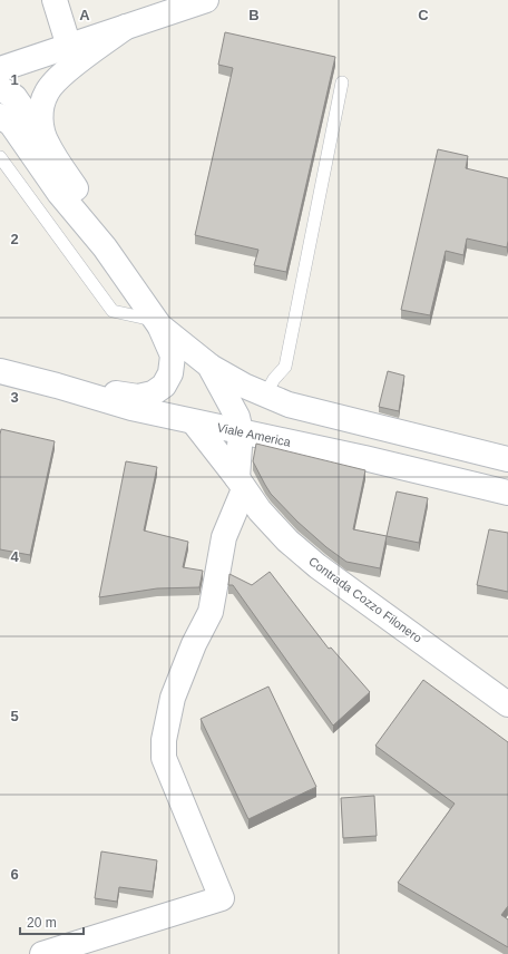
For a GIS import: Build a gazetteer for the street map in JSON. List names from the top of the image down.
{
  "streets": {
    "street": ["Viale America", "Contrada Cozzo Filonero"]
  },
  "crossings": [
    ["Viale America", "Contrada Cozzo Filonero"]
  ],
  "scale_bar": "20 m",
  "grid": {
    "columns": ["A", "B", "C"],
    "rows": [
      "1",
      "2",
      "3",
      "4",
      "5",
      "6"
    ]
  }
}
